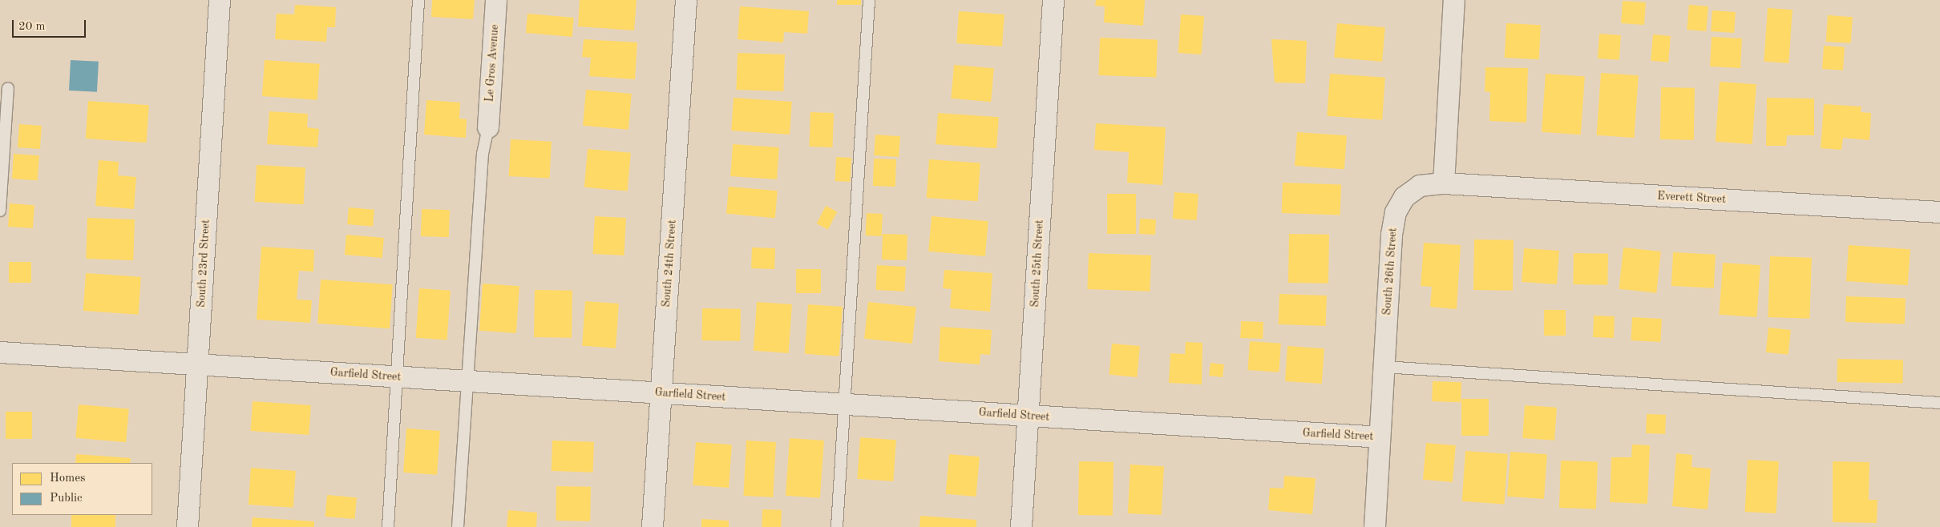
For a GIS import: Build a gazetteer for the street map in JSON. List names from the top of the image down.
{
  "streets": {
    "street": [
      "Le Gros Avenue",
      "Everett Street",
      "South 23rd Street",
      "South 24th Street",
      "South 25th Street",
      "South 26th Street",
      "Garfield Street"
    ]
  },
  "crossings": [
    ["Everett Street", "South 26th Street"],
    ["South 23rd Street", "Garfield Street"],
    ["South 24th Street", "Garfield Street"],
    ["South 25th Street", "Garfield Street"],
    ["South 26th Street", "Garfield Street"]
  ],
  "legend": ["Homes", "Public"],
  "scale_bar": "20 m"
}
